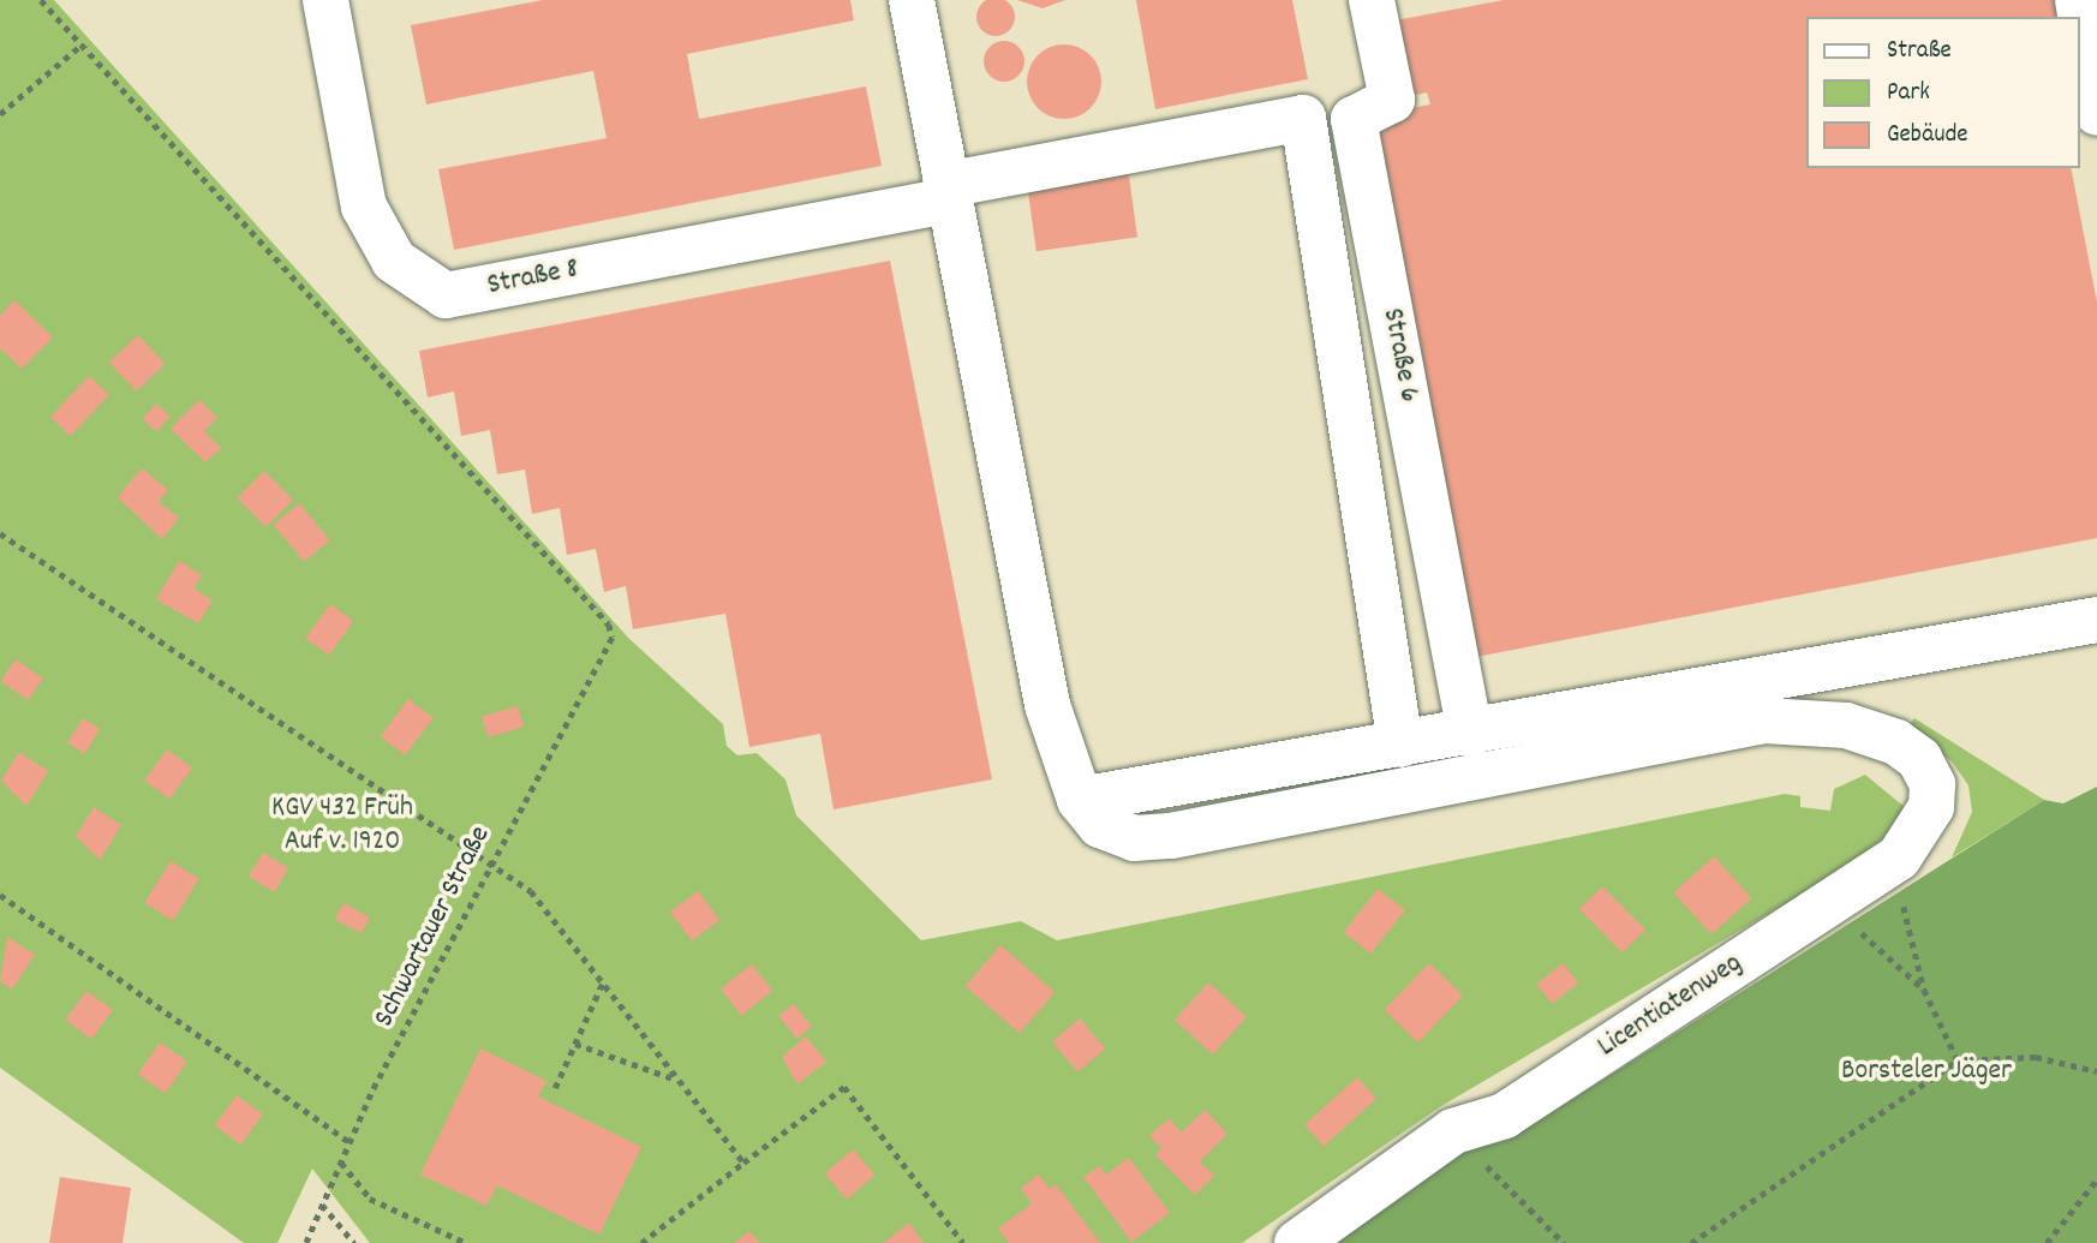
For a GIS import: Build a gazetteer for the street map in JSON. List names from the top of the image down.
{
  "streets": {
    "street": ["Straße 8", "Straße 6", "Licentiatenweg"],
    "path": ["Schwartauer Straße"]
  },
  "parks": ["KGV 432 Früh Auf v. 1920", "Borsteler Jäger"],
  "legend": ["Straße", "Park", "Gebäude"]
}
